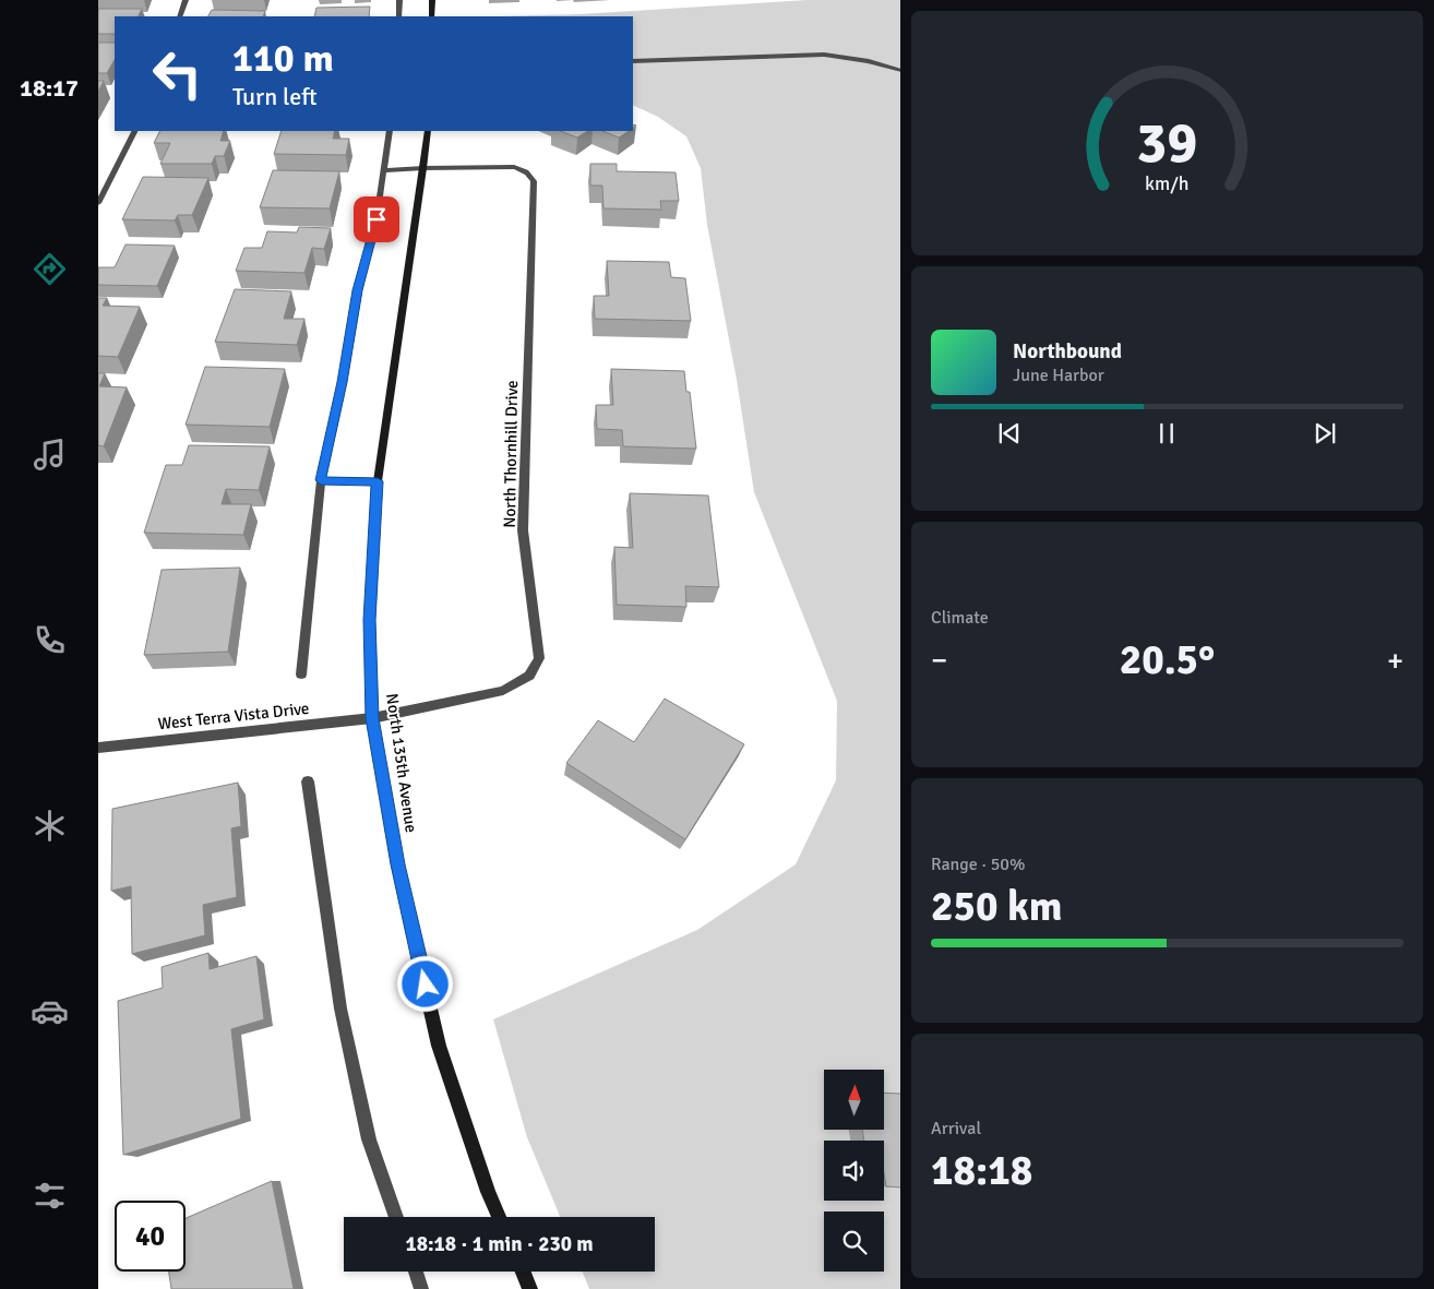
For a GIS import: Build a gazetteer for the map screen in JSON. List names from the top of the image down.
{
  "streets": {
    "street": ["North Thornhill Drive", "West Terra Vista Drive", "North 135th Avenue"]
  },
  "crossings": [
    ["North Thornhill Drive", "West Terra Vista Drive"],
    ["North Thornhill Drive", "North 135th Avenue"],
    ["West Terra Vista Drive", "North 135th Avenue"]
  ],
  "north": "top",
  "page": {
    "tabs": "18:17",
    "turn": ["110 m", "Turn left"],
    "song": ["Northbound", "June Harbor"],
    "tile": [
      "Climate",
      ["Range · 50%", "250 km"],
      ["Arrival", "18:18"]
    ],
    "heat": ["−", "20.5°", "+"],
    "limit": "40",
    "trip": "18:18 · 1 min · 230 m",
    "gauge": ["39", "km/h"]
  }
}
